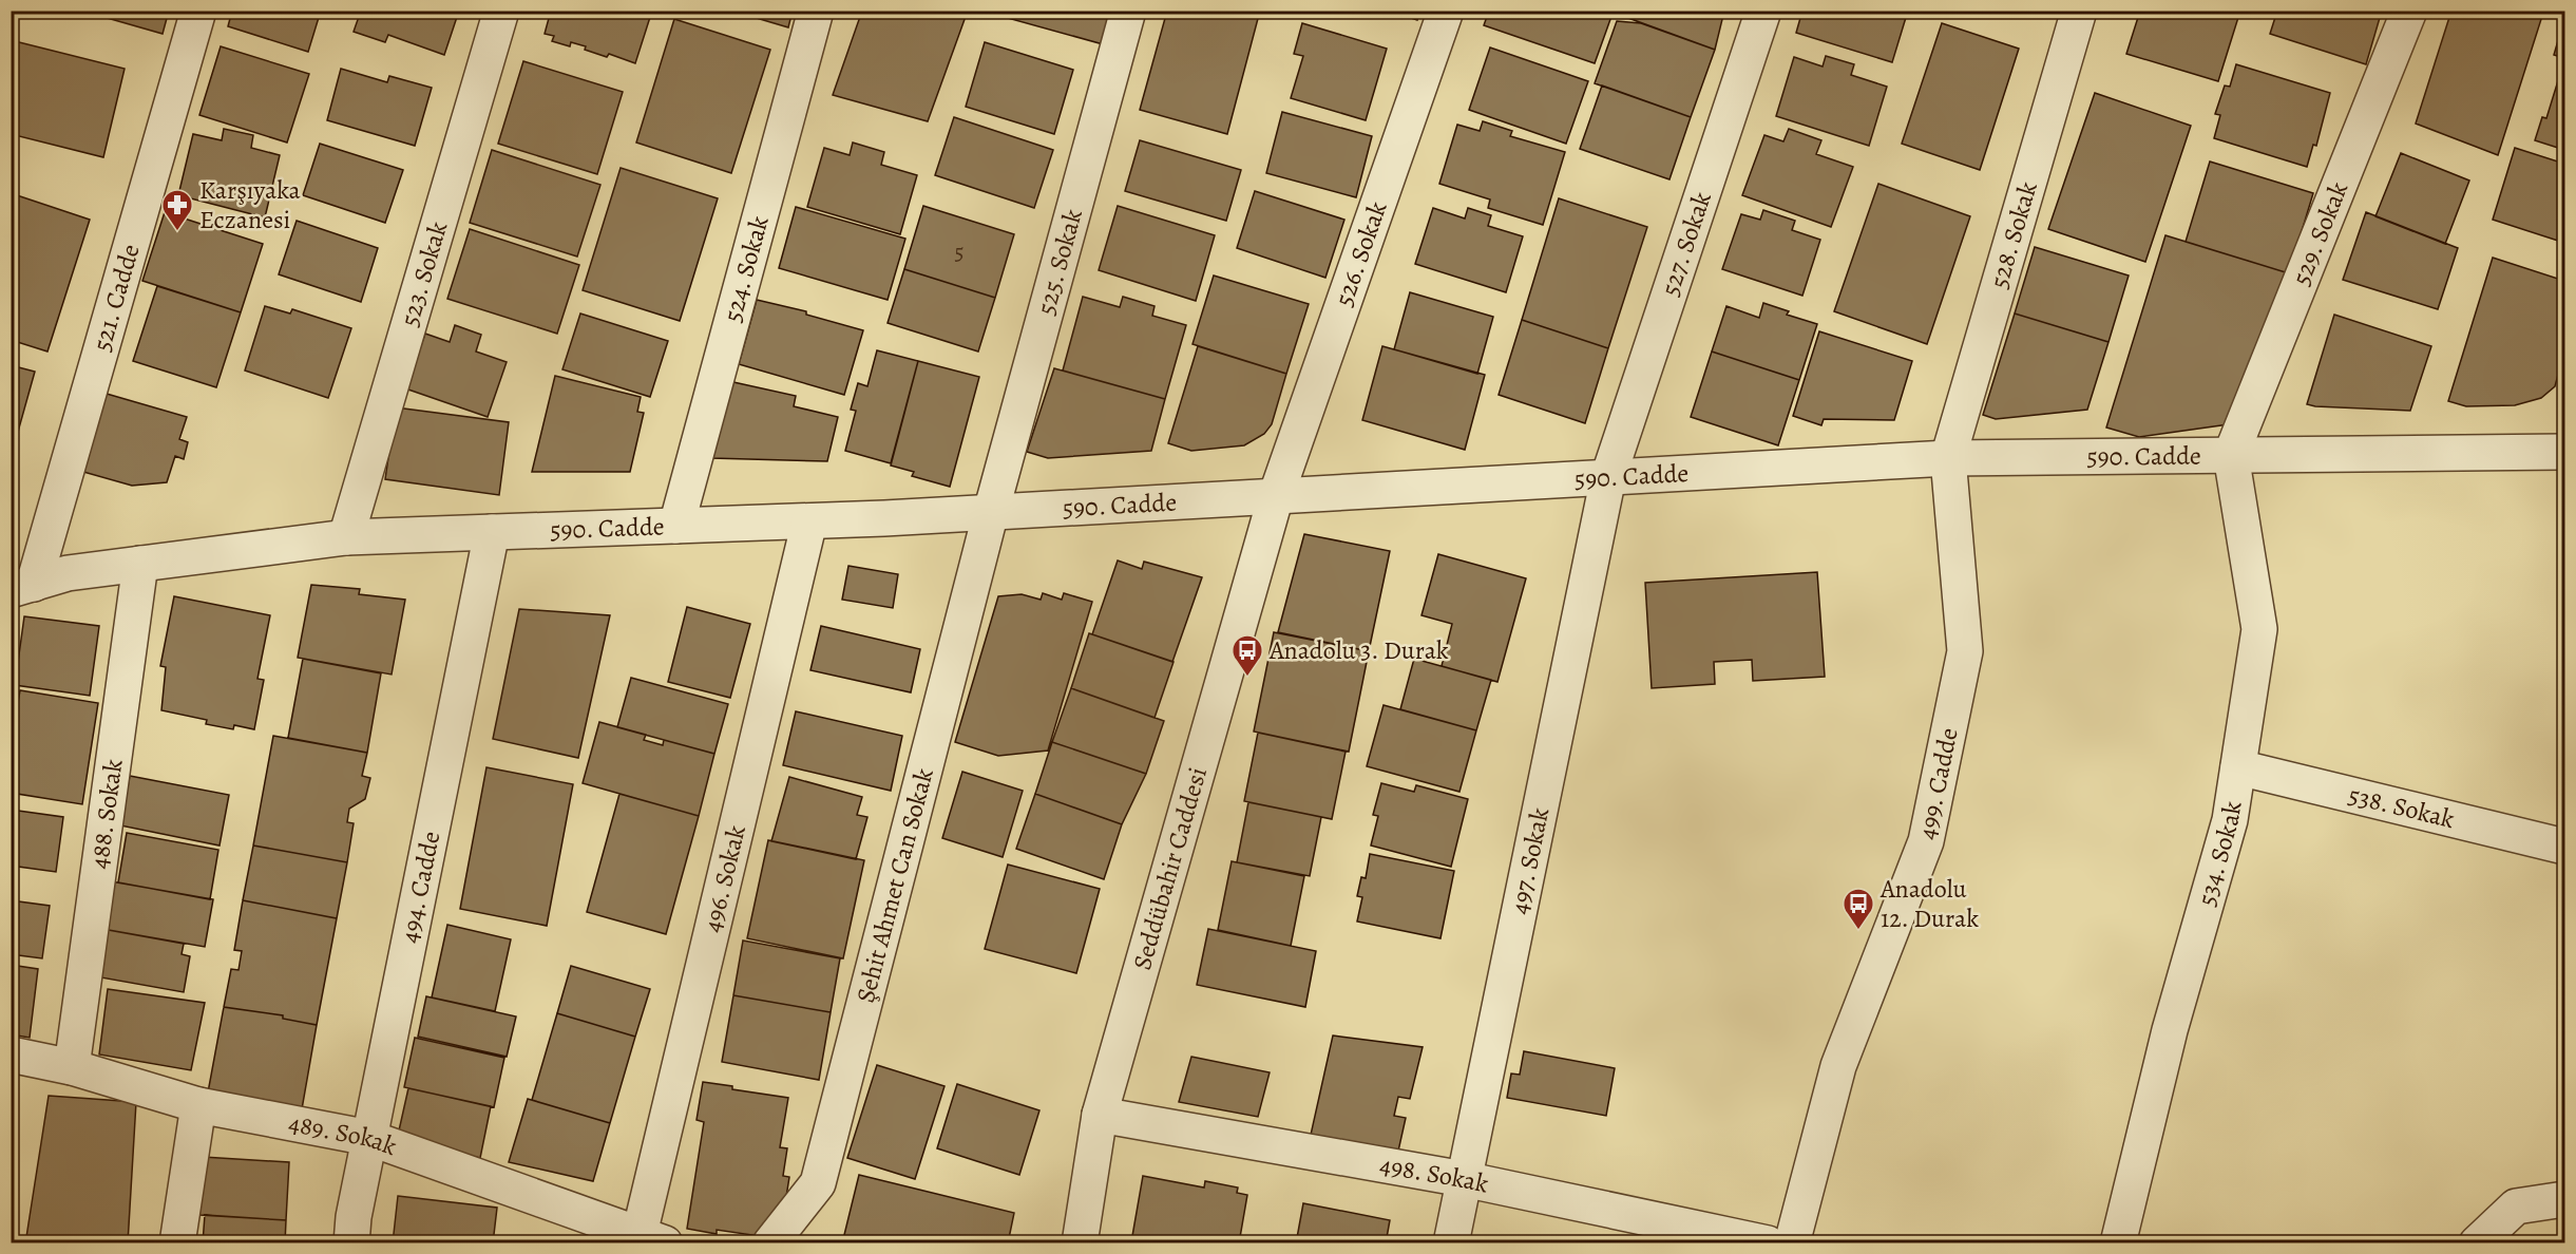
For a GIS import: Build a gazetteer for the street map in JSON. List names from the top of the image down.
{
  "streets": {
    "street": [
      "529. Sokak",
      "528. Sokak",
      "527. Sokak",
      "526. Sokak",
      "525. Sokak",
      "524. Sokak",
      "523. Sokak",
      "521. Cadde",
      "590. Cadde",
      "499. Cadde",
      "538. Sokak",
      "488. Sokak",
      "534. Sokak",
      "497. Sokak",
      "Seddübahir Caddesi",
      "496. Sokak",
      "Şehit Ahmet Can Sokak",
      "494. Cadde",
      "489. Sokak",
      "498. Sokak"
    ]
  },
  "crossings": [
    ["529. Sokak", "590. Cadde"],
    ["529. Sokak", "534. Sokak"],
    ["528. Sokak", "590. Cadde"],
    ["528. Sokak", "499. Cadde"],
    ["527. Sokak", "590. Cadde"],
    ["527. Sokak", "497. Sokak"],
    ["526. Sokak", "590. Cadde"],
    ["526. Sokak", "Seddübahir Caddesi"],
    ["525. Sokak", "590. Cadde"],
    ["525. Sokak", "Şehit Ahmet Can Sokak"],
    ["524. Sokak", "590. Cadde"],
    ["523. Sokak", "590. Cadde"],
    ["521. Cadde", "590. Cadde"],
    ["590. Cadde", "499. Cadde"],
    ["590. Cadde", "488. Sokak"],
    ["590. Cadde", "534. Sokak"],
    ["590. Cadde", "497. Sokak"],
    ["590. Cadde", "Seddübahir Caddesi"],
    ["590. Cadde", "496. Sokak"],
    ["590. Cadde", "Şehit Ahmet Can Sokak"],
    ["590. Cadde", "494. Cadde"],
    ["538. Sokak", "534. Sokak"],
    ["488. Sokak", "489. Sokak"],
    ["497. Sokak", "498. Sokak"],
    ["Seddübahir Caddesi", "498. Sokak"],
    ["496. Sokak", "489. Sokak"],
    ["494. Cadde", "489. Sokak"]
  ],
  "places": {
    "pharmacy": ["Karşıyaka Eczanesi"],
    "bus stop": ["Anadolu 3. Durak", "Anadolu 12. Durak"]
  },
  "house_numbers": ["5"]
}
